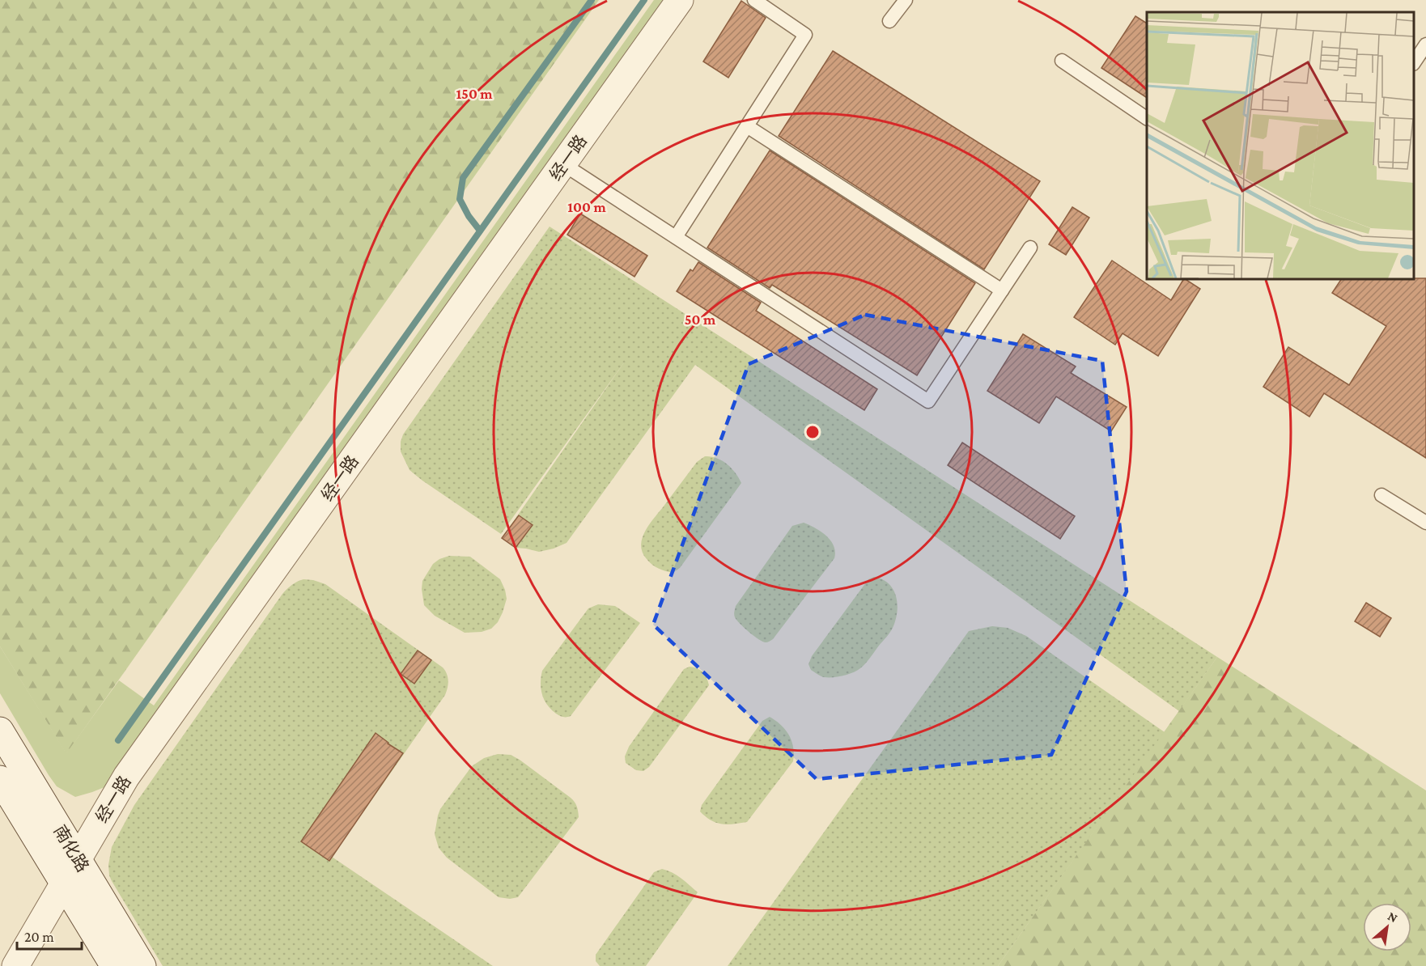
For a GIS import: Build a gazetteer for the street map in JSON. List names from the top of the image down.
{
  "streets": {
    "street": ["经一路", "南化路"]
  },
  "crossings": [
    ["经一路", "南化路"]
  ],
  "scale_bar": "20 m",
  "north": "top right",
  "rings": ["150 m", "100 m", "50 m"]
}
